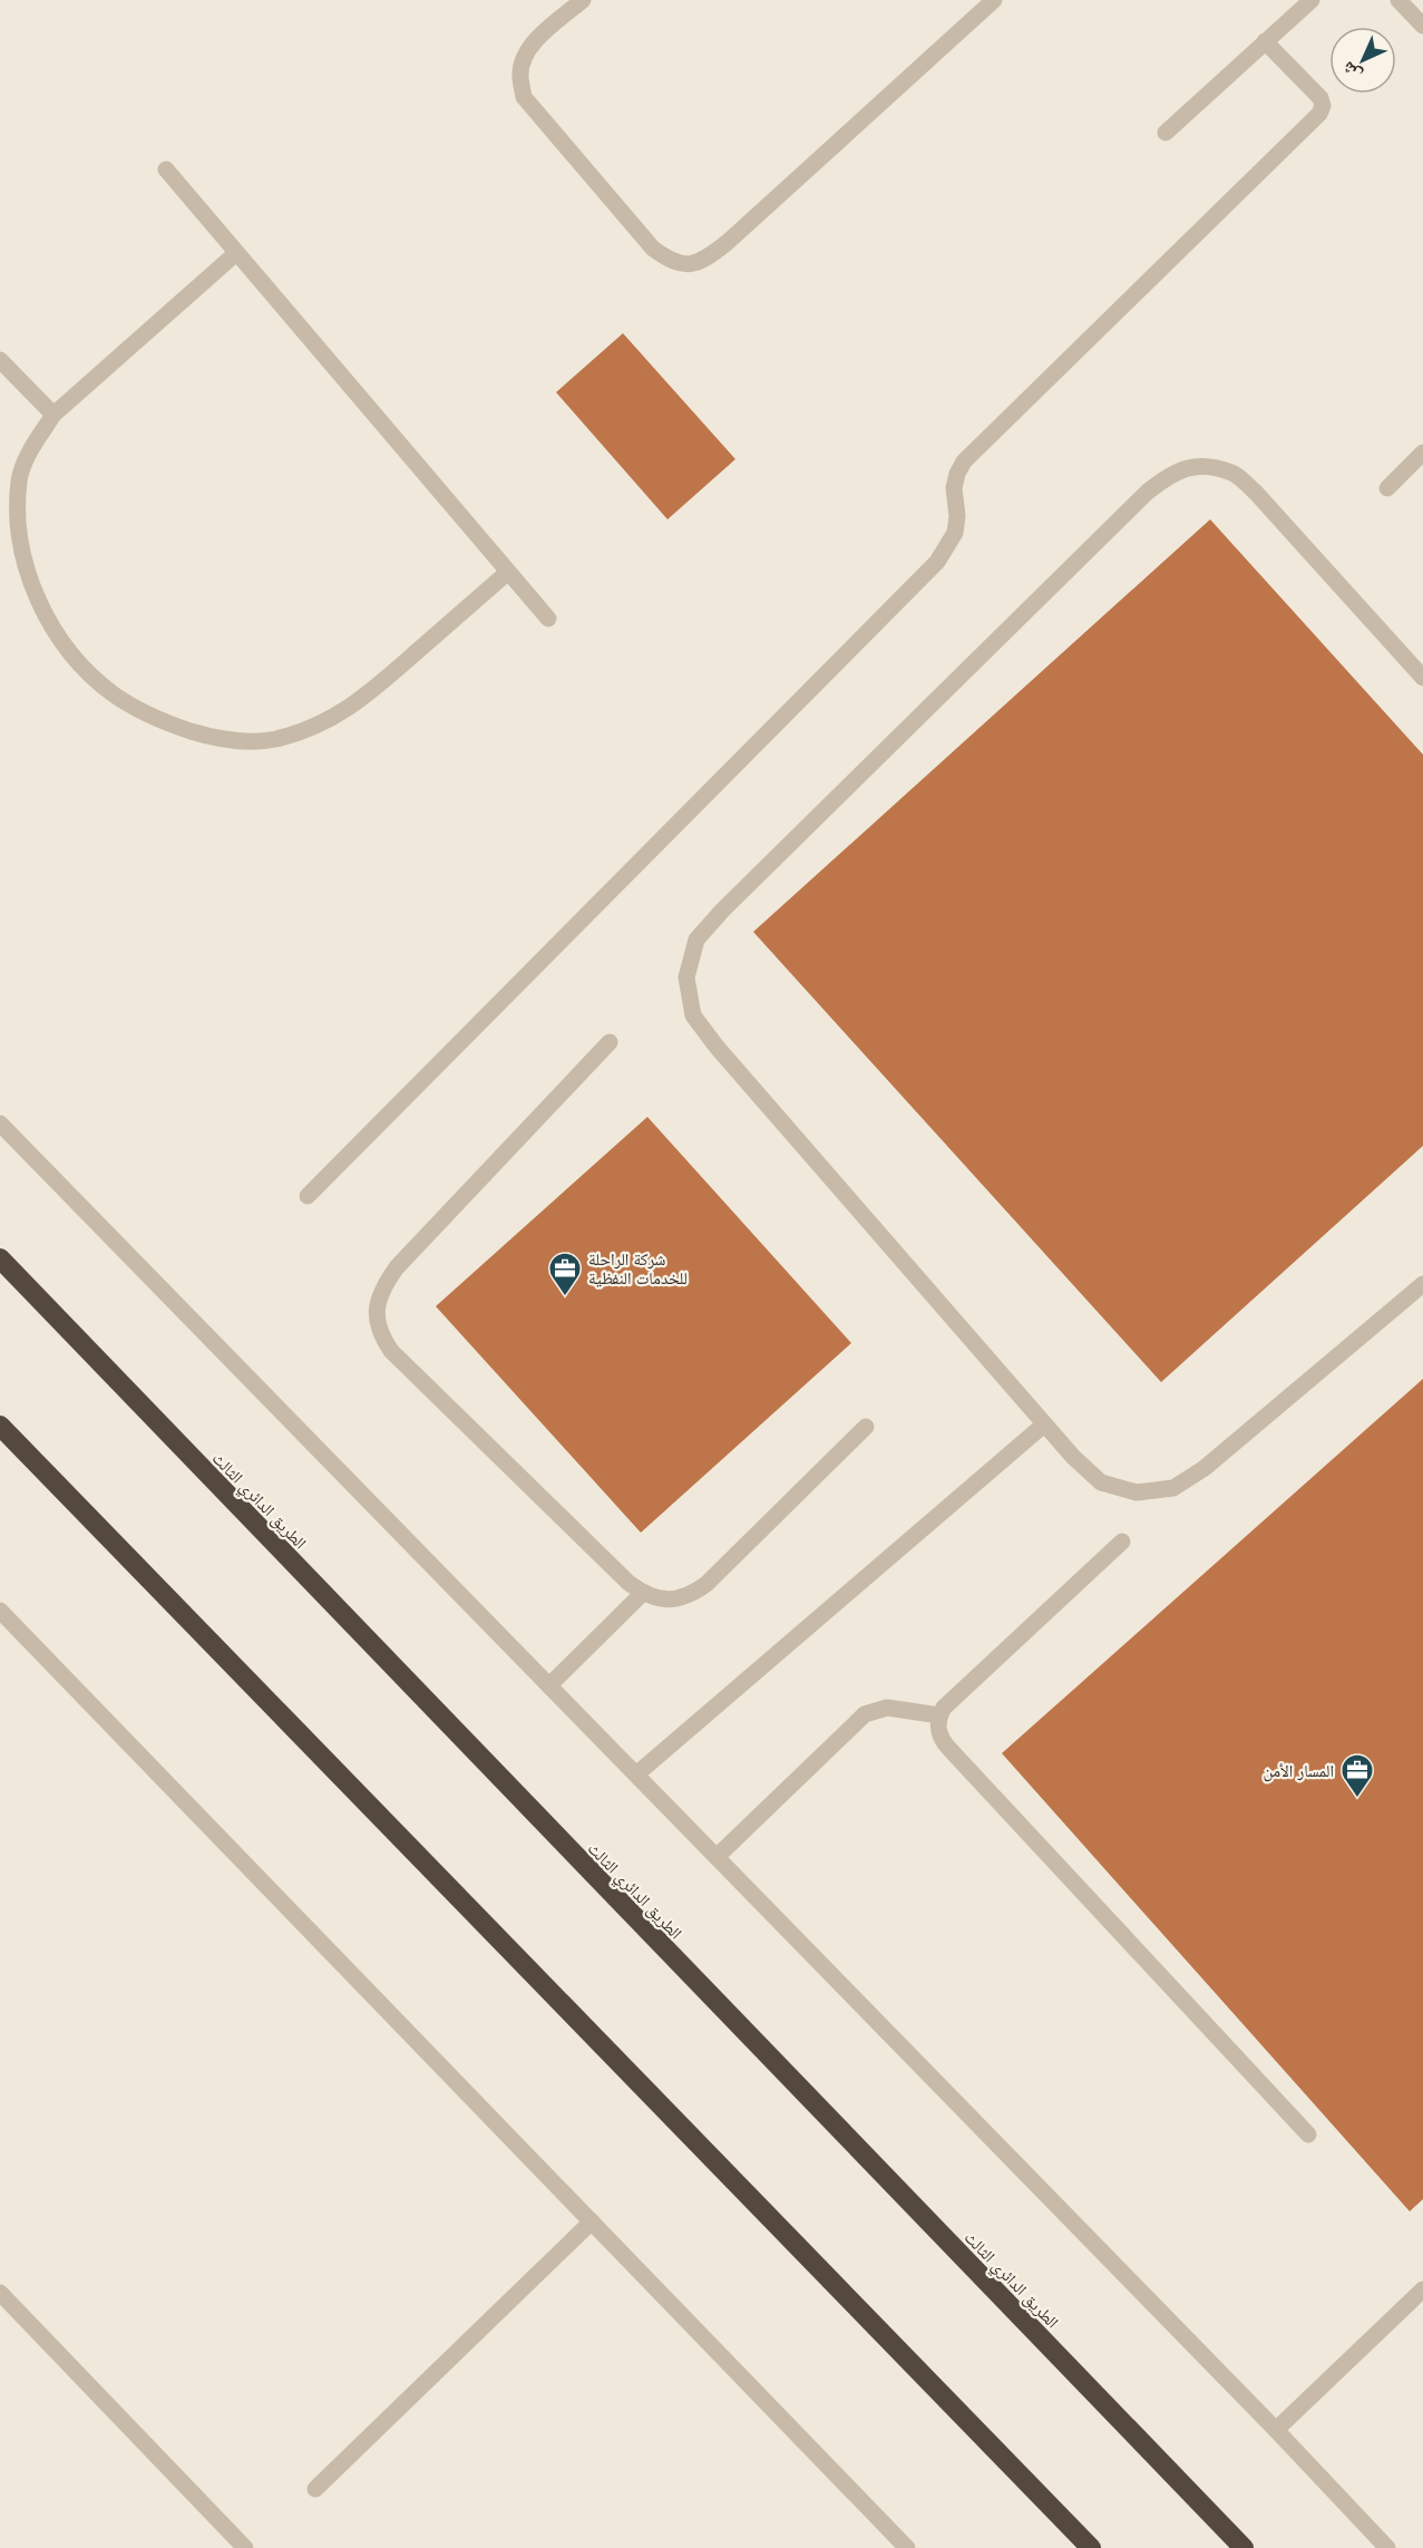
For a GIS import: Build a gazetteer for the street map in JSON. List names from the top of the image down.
{
  "streets": {
    "highway": ["الطريق الدائري الثالث"]
  },
  "places": {
    "office": ["شركة الراحلة للخدمات النفظية", "المسار الأمن"]
  },
  "north": "bottom left"
}
